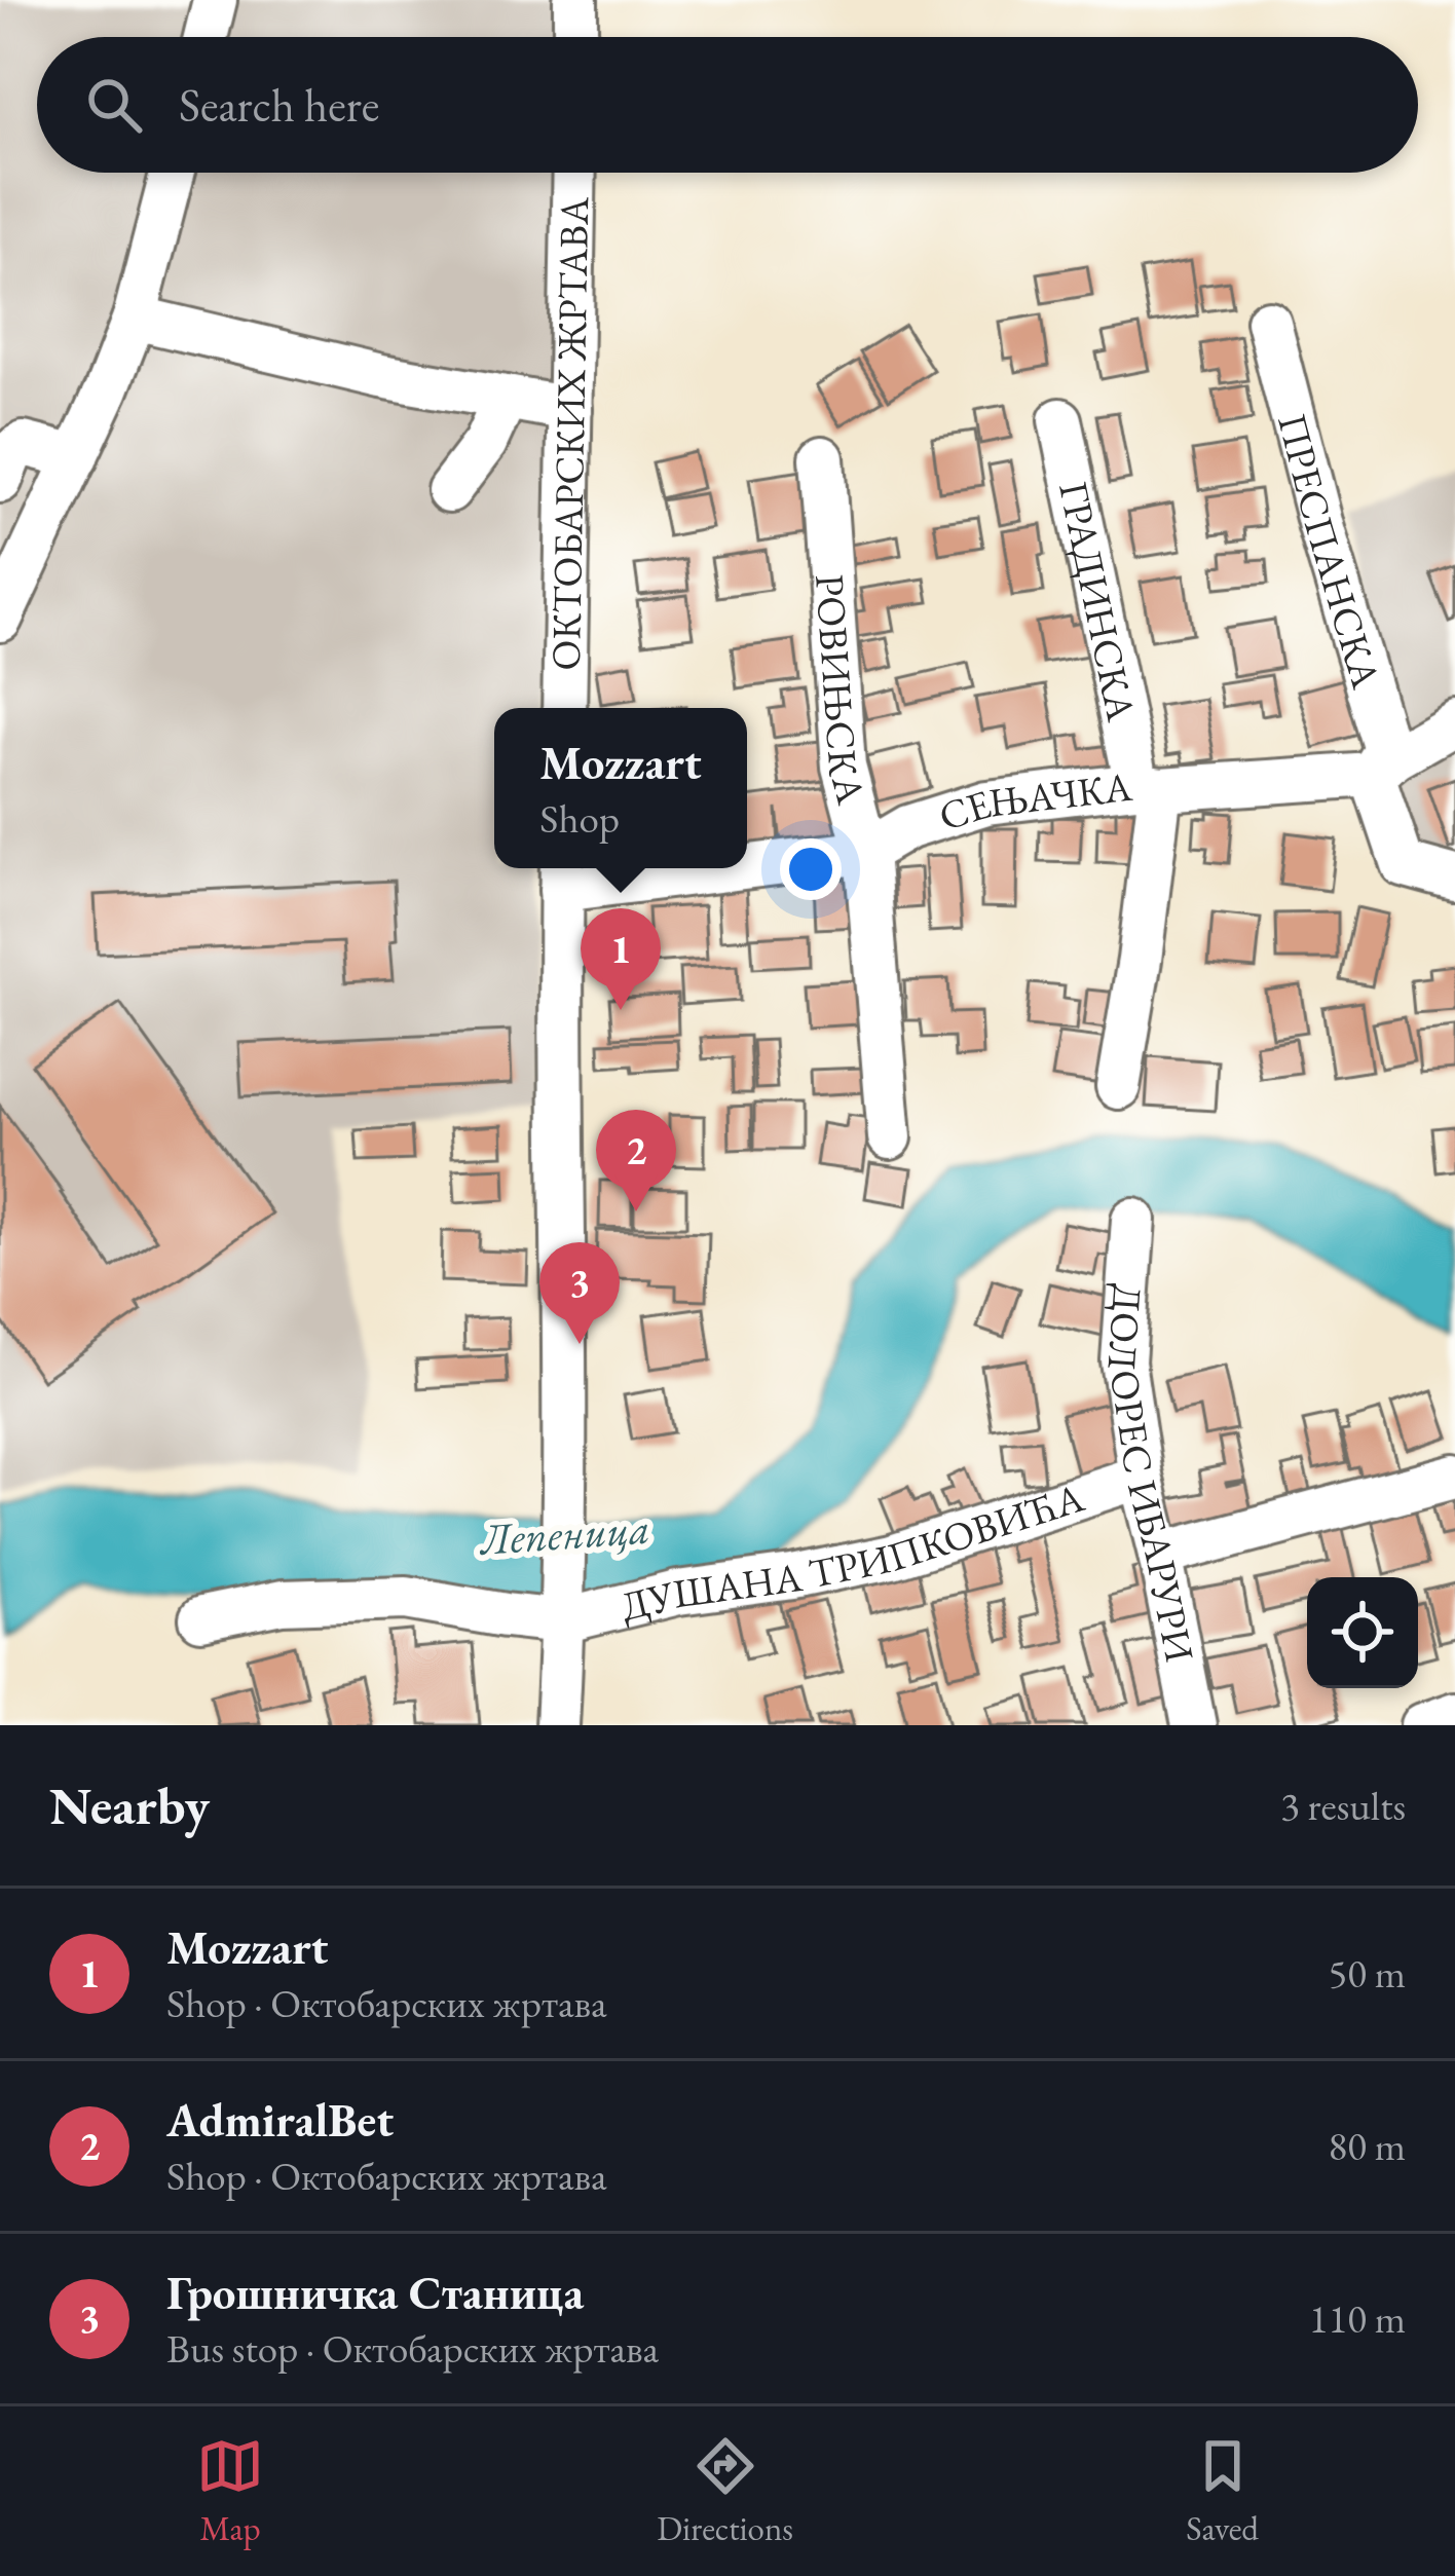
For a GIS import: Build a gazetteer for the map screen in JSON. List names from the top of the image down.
{
  "streets": {
    "street": [
      "ОКТОБАРСКИХ ЖРТАВА",
      "ПРЕСПАНСКА",
      "ГРАДИНСКА",
      "РОВИЊСКА",
      "СЕЊАЧКА",
      "ДОЛОРЕС ИБАРУРИ",
      "ДУШАНА ТРИПКОВИЋА"
    ]
  },
  "crossings": [
    ["ПРЕСПАНСКА", "СЕЊАЧКА"],
    ["ГРАДИНСКА", "СЕЊАЧКА"],
    ["РОВИЊСКА", "СЕЊАЧКА"],
    ["ДОЛОРЕС ИБАРУРИ", "ДУШАНА ТРИПКОВИЋА"]
  ],
  "water": ["Лепеница"],
  "page": {
    "search": "Search here",
    "popup": ["Mozzart", "Shop"],
    "pins": ["1", "2", "3"],
    "heading": ["Nearby", "3 results"],
    "list": [
      {
        "mark": "1",
        "name": "Mozzart",
        "note": "Shop · Октобарских жртава",
        "value": "50 m"
      },
      {
        "mark": "2",
        "name": "AdmiralBet",
        "note": "Shop · Октобарских жртава",
        "value": "80 m"
      },
      {
        "mark": "3",
        "name": "Грошничка Станица",
        "note": "Bus stop · Октобарских жртава",
        "value": "110 m"
      }
    ],
    "nav": ["Map", "Directions", "Saved"]
  }
}
